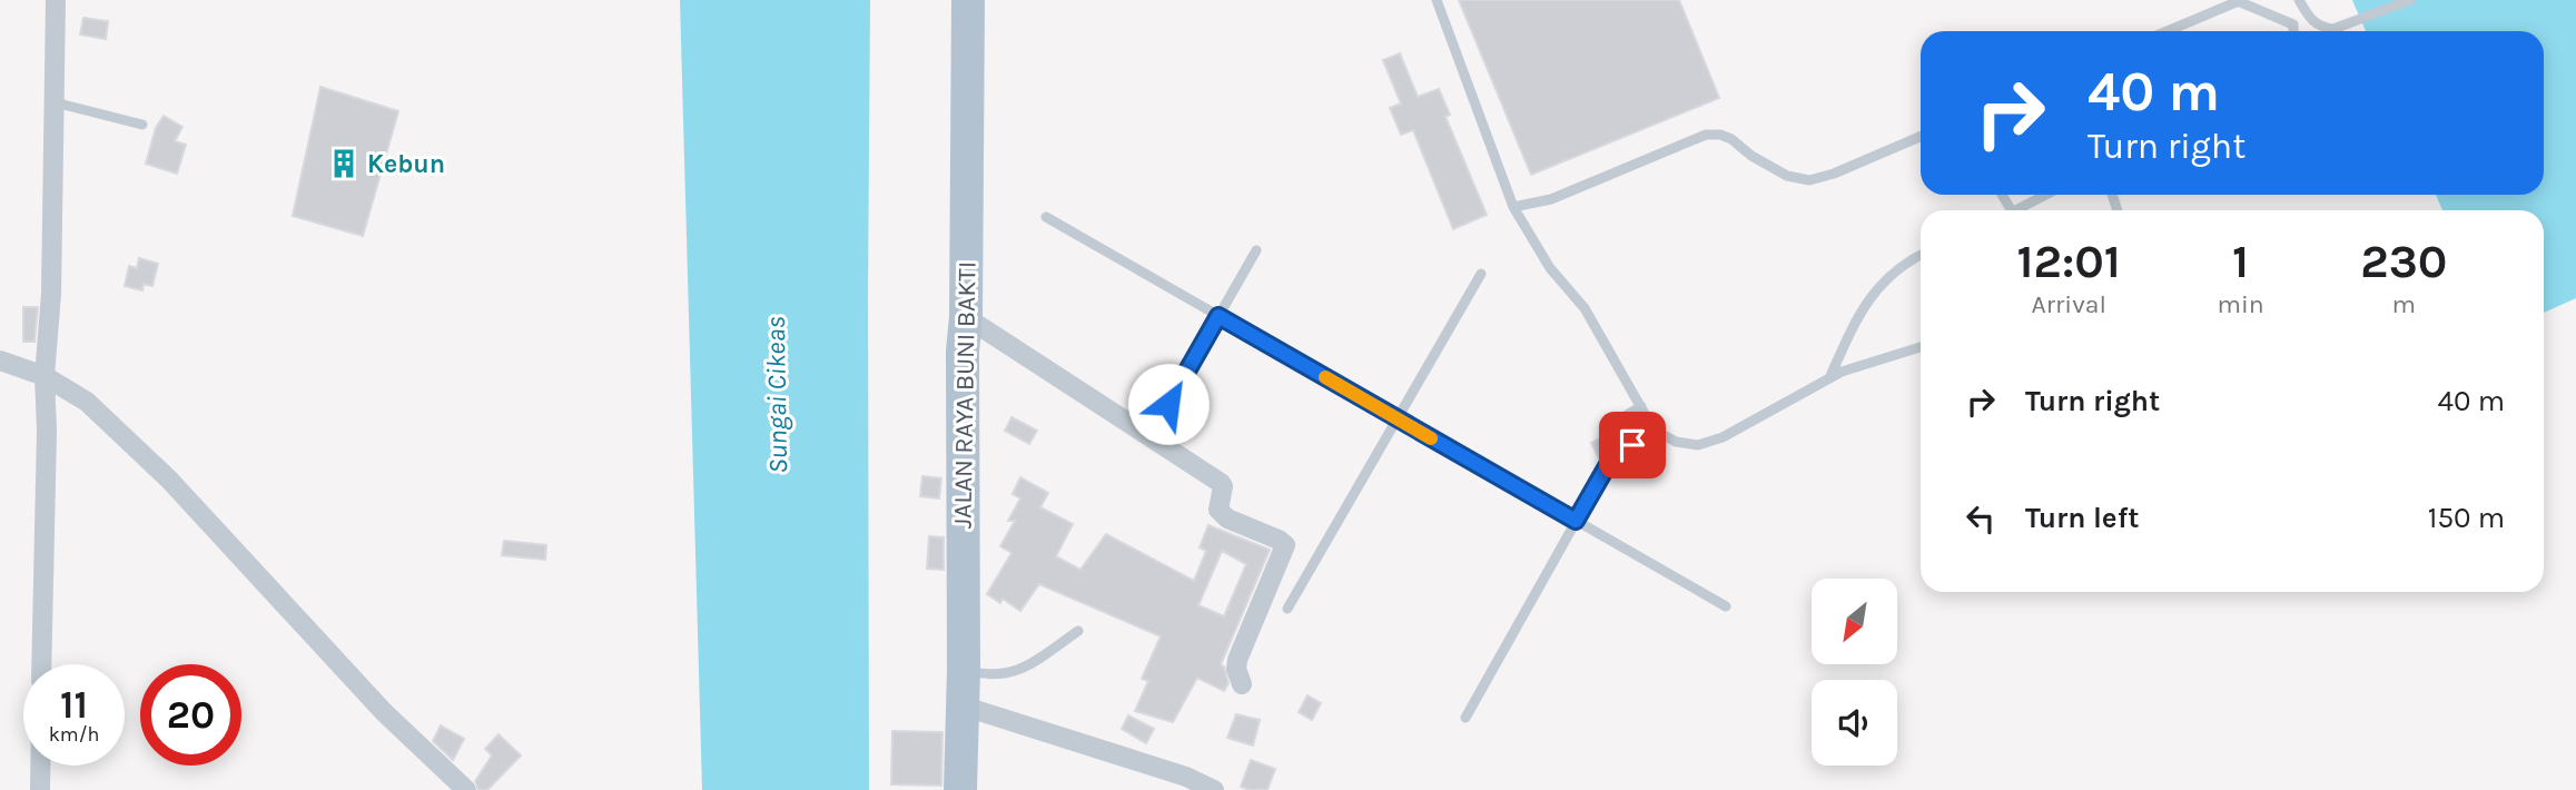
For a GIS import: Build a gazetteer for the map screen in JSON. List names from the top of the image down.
{
  "streets": {
    "main road": ["JALAN RAYA BUNI BAKTI"]
  },
  "water": ["Sungai Cikeas"],
  "places": {
    "building": ["Kebun"]
  },
  "north": "bottom left",
  "page": {
    "turn": ["40 m", "Turn right"],
    "eta": [
      "12:01",
      "Arrival",
      "1",
      "min",
      "230",
      "m"
    ],
    "list": [
      {
        "name": "Turn right",
        "value": "40 m"
      },
      {
        "name": "Turn left",
        "value": "150 m"
      }
    ],
    "speed": "11 km/h",
    "limit": "20"
  }
}
